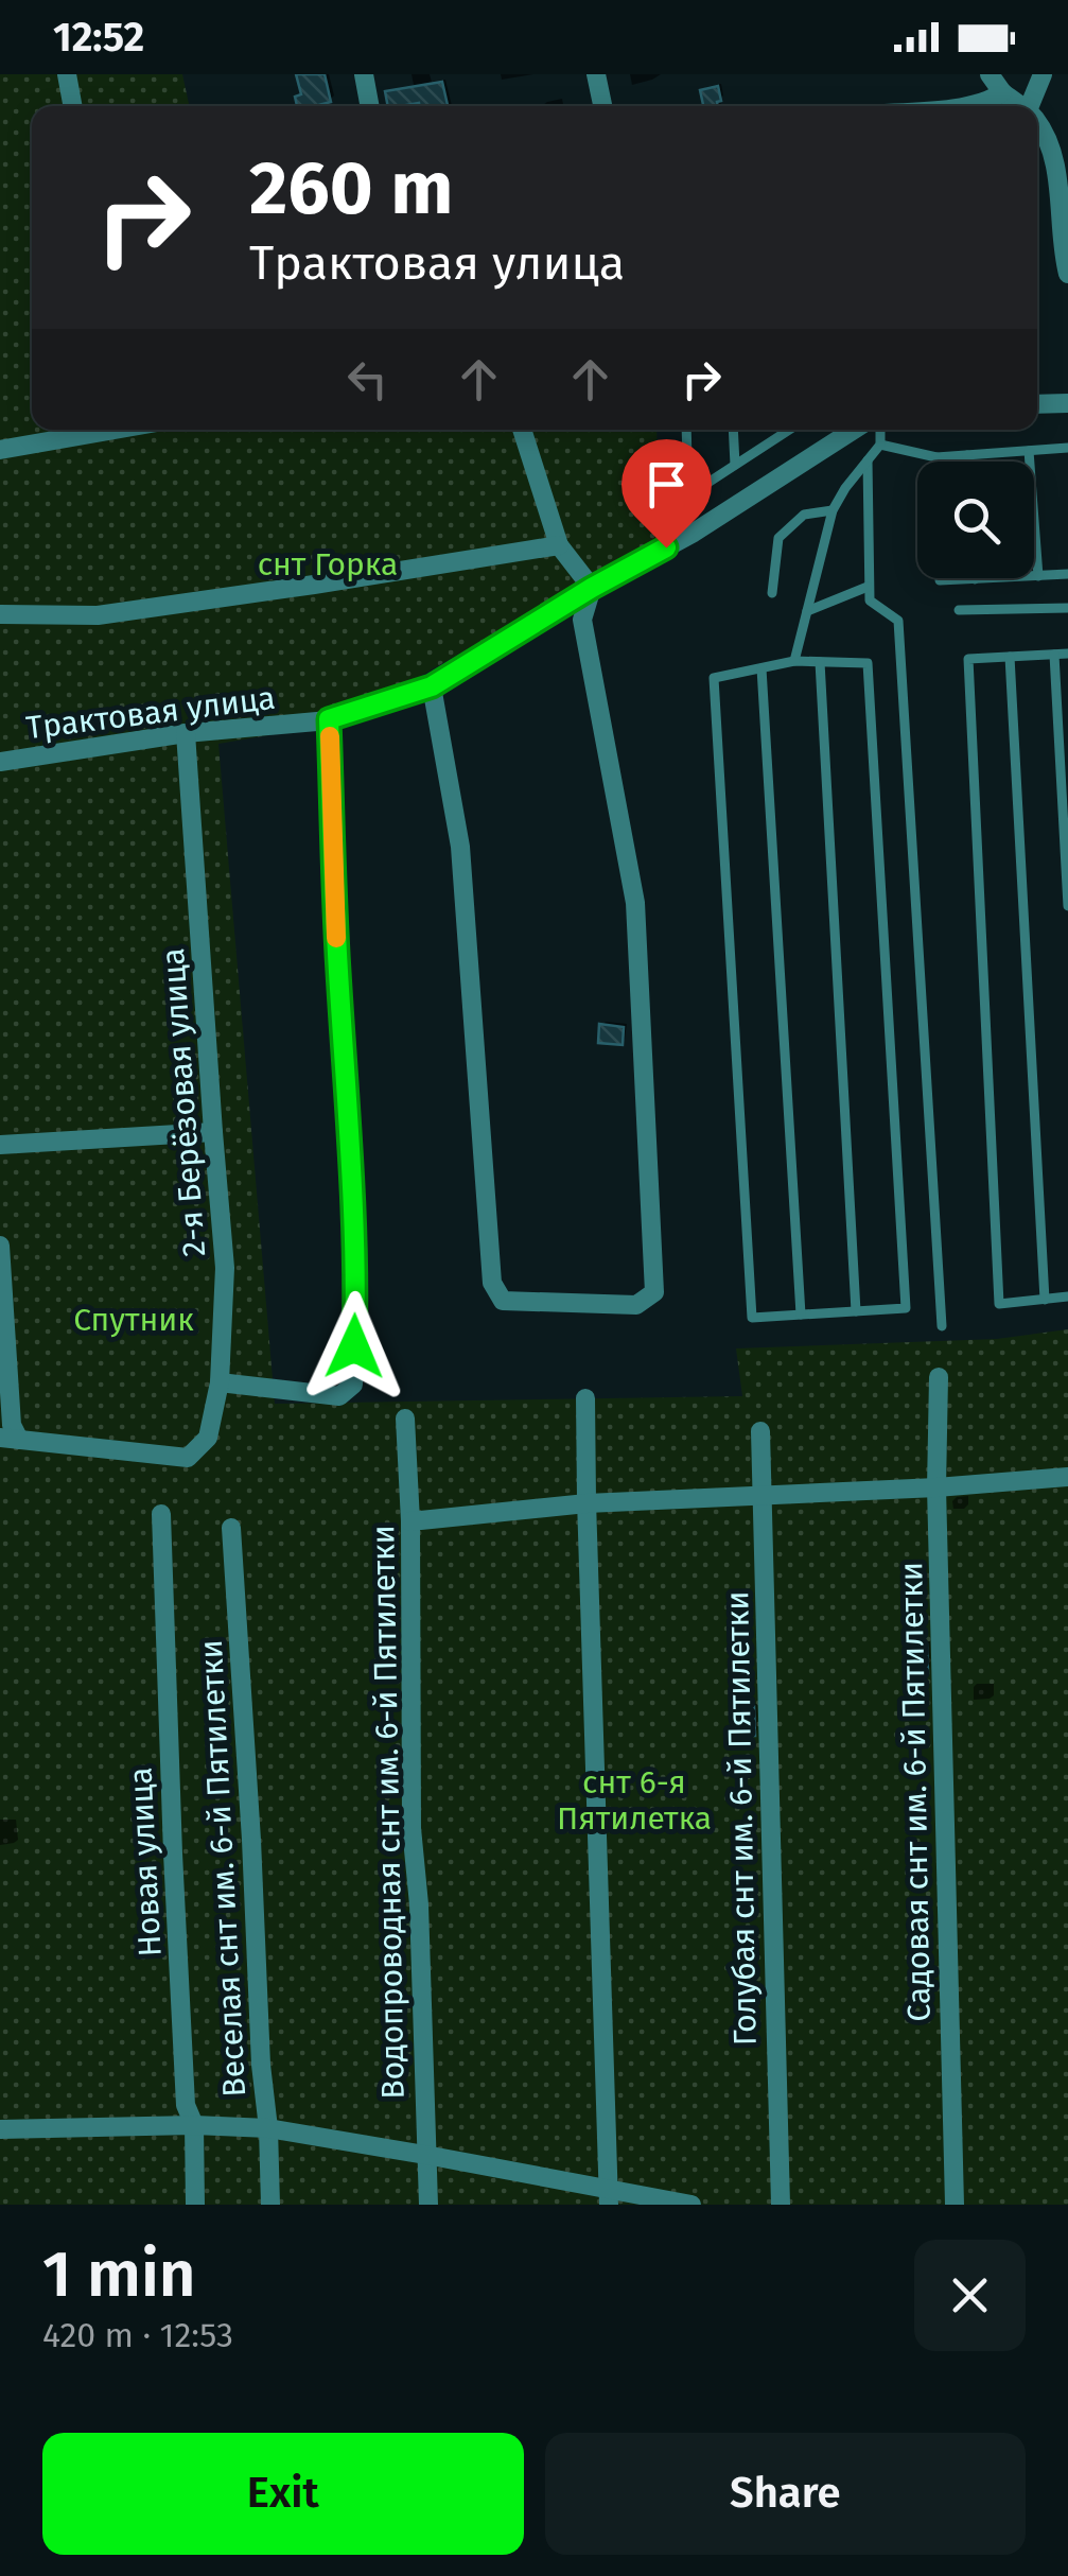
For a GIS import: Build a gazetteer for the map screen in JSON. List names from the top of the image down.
{
  "streets": {
    "street": [
      "Трактовая улица",
      "2-я Берёзовая улица",
      "Садовая снт им. 6-й Пятилетки",
      "Водопроводная снт им. 6-й Пятилетки",
      "Голубая снт им. 6-й Пятилетки",
      "Новая улица",
      "Веселая снт им. 6-й Пятилетки"
    ]
  },
  "crossings": [
    ["Трактовая улица", "2-я Берёзовая улица"]
  ],
  "parks": ["снт Горка", "Спутник", "снт 6-я Пятилетка"],
  "page": {
    "status": "12:52",
    "turn": ["260 m", "Трактовая улица"],
    "heading": ["1 min", "420 m · 12:53"],
    "buttons": ["Exit", "Share"]
  }
}
